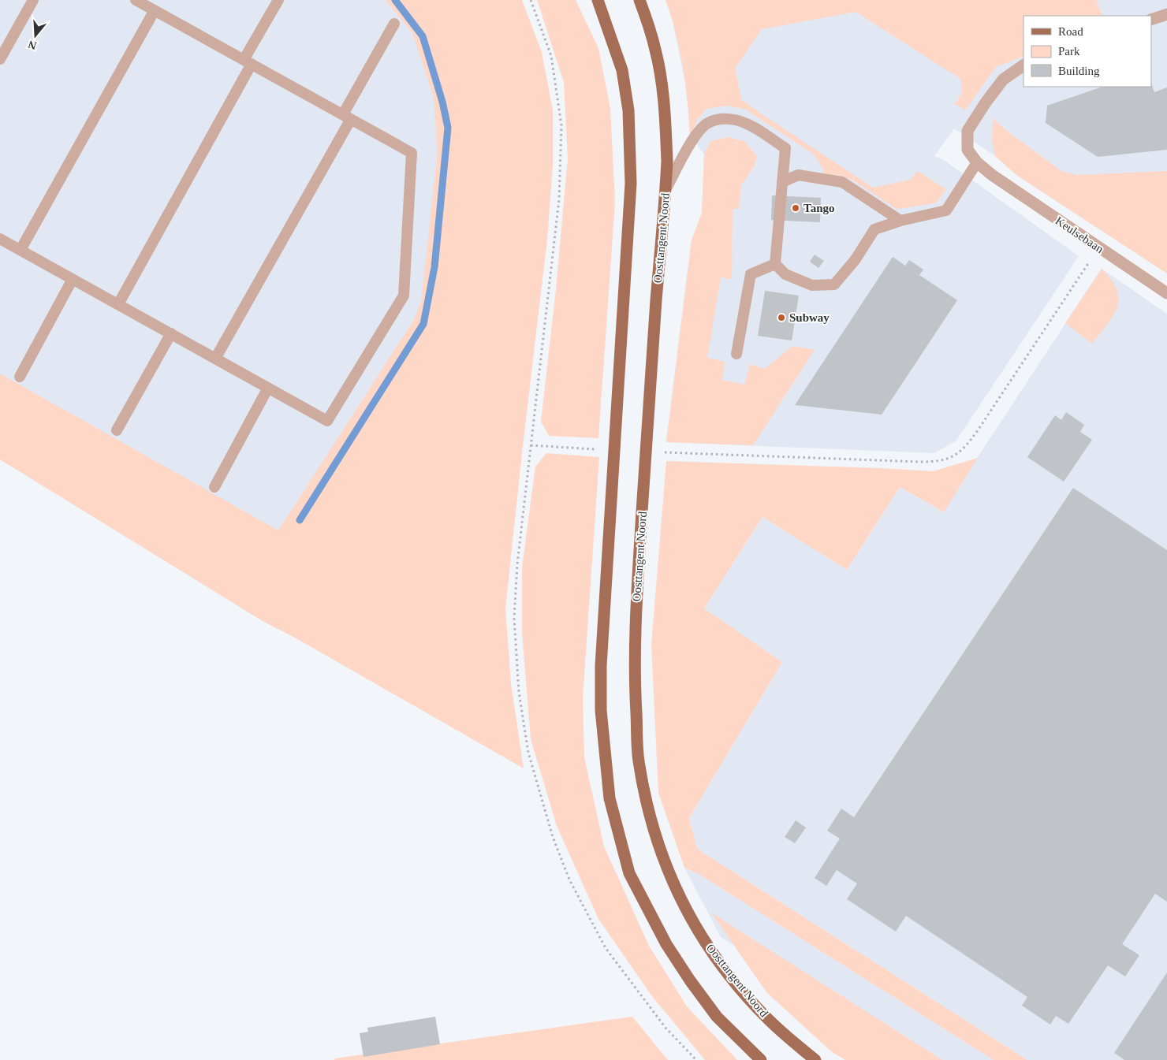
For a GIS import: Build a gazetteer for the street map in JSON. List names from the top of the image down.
{
  "streets": {
    "main road": ["Oosttangent Noord"],
    "street": ["Keulsebaan"]
  },
  "places": ["Tango", "Subway"],
  "legend": ["Road", "Park", "Building"],
  "north": "bottom"
}
